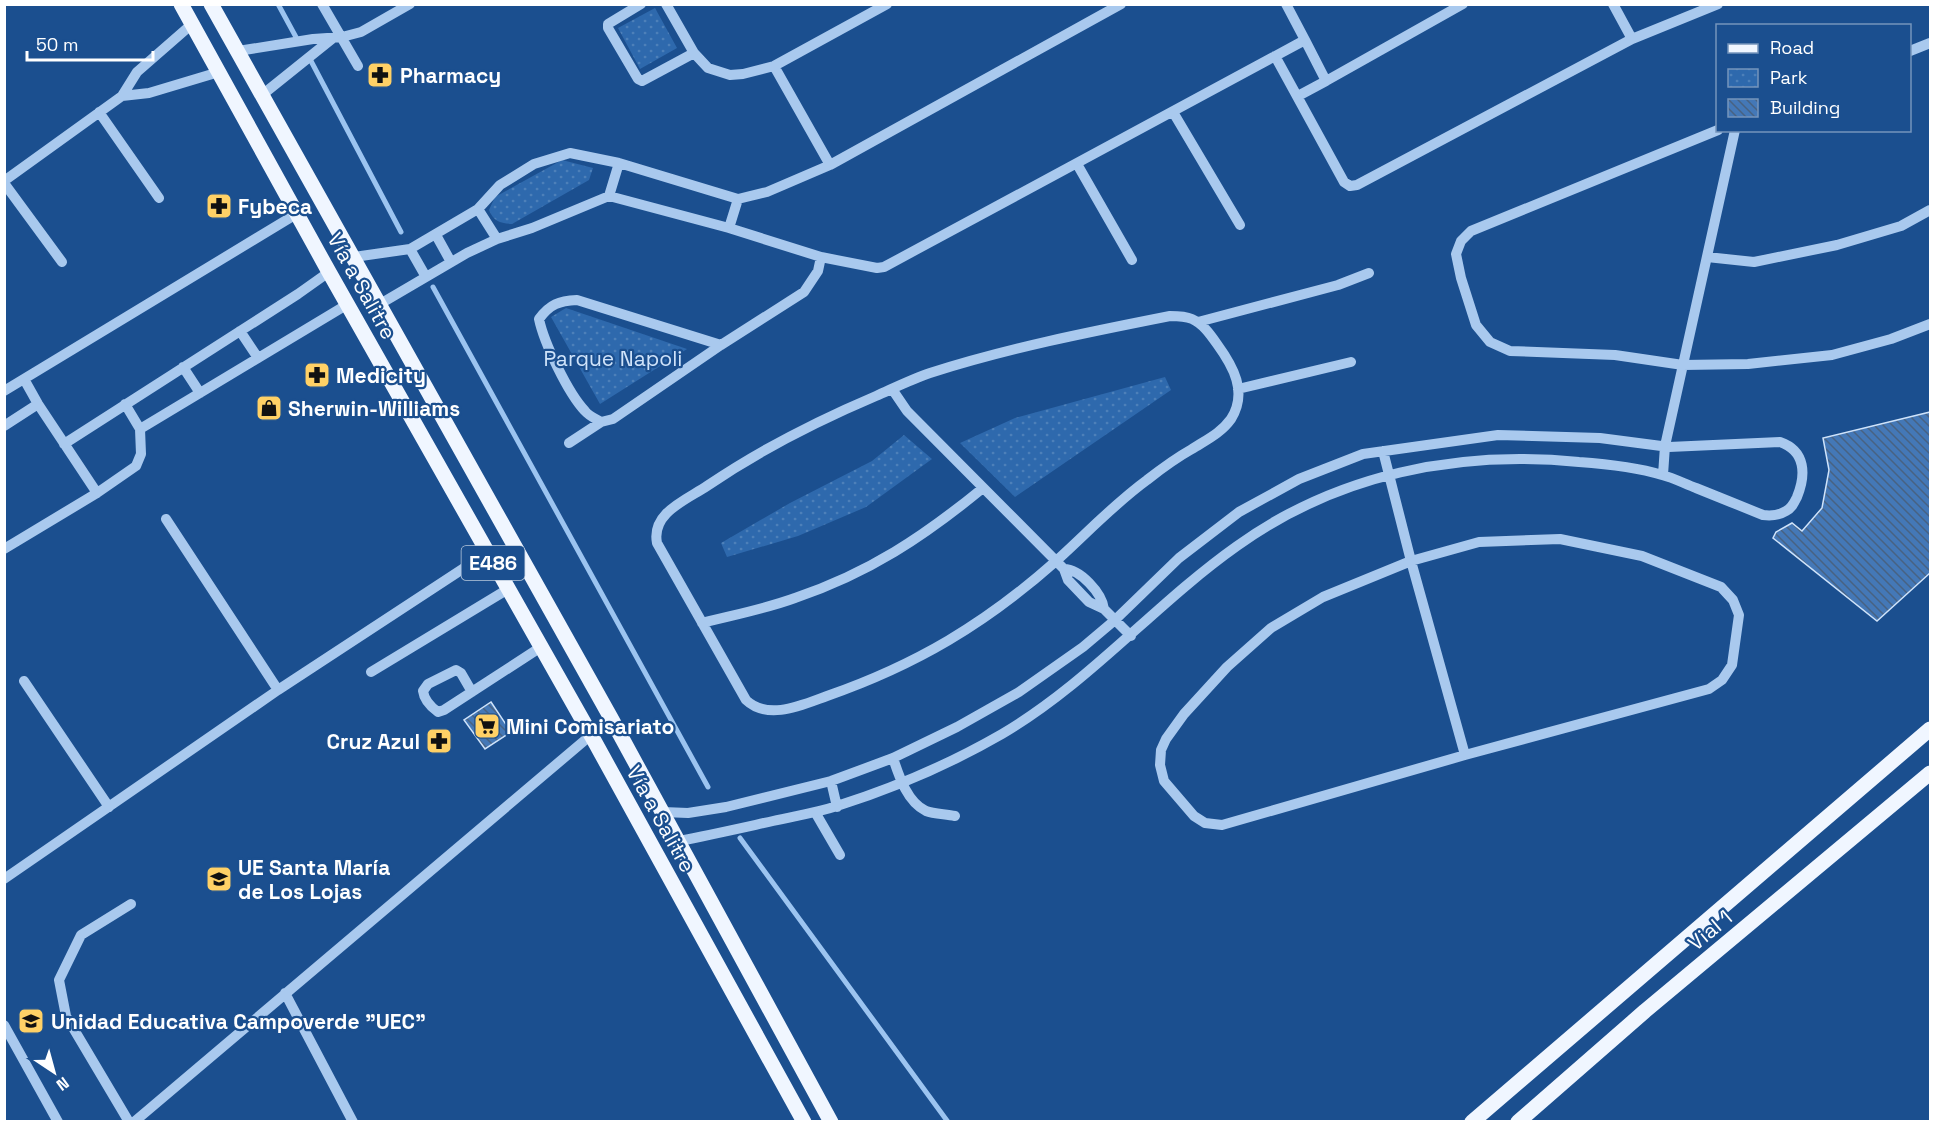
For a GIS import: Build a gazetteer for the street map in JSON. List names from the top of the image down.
{
  "streets": {
    "main road": ["Vía a Salitre", "E486", "Vial 1"]
  },
  "parks": ["Parque Napoli"],
  "places": {
    "pharmacy": [
      "Pharmacy",
      "Fybeca",
      "Medicity",
      "Cruz Azul"
    ],
    "shop": ["Sherwin-Williams"],
    "supermarket": ["Mini Comisariato"],
    "school or university": ["UE Santa María de Los Lojas", "Unidad Educativa Campoverde \"UEC\""]
  },
  "legend": ["Road", "Park", "Building"],
  "scale_bar": "50 m",
  "north": "bottom right"
}
